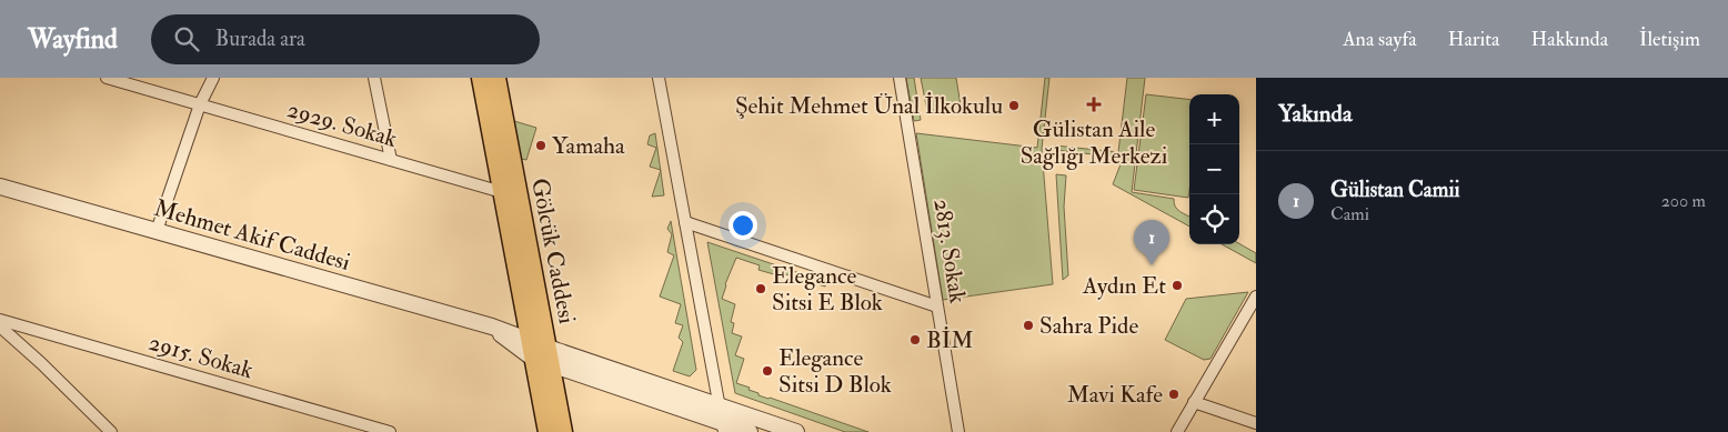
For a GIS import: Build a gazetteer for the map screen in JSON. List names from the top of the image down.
{
  "streets": {
    "main road": ["Gölcük Caddesi"],
    "street": [
      "2929. Sokak",
      "Mehmet Akif Caddesi",
      "2813. Sokak",
      "2915. Sokak"
    ]
  },
  "crossings": [
    ["2929. Sokak", "Gölcük Caddesi"],
    ["Mehmet Akif Caddesi", "Gölcük Caddesi"]
  ],
  "places": {
    "health": ["Gülistan Aile Sağlığı Merkezi"],
    "other": [
      "Şehit Mehmet Ünal İlkokulu",
      "Yamaha",
      "Aydın Et",
      "Elegance Sitsi E Blok",
      "Sahra Pide",
      "BİM",
      "Elegance Sitsi D Blok",
      "Mavi Kafe"
    ]
  },
  "page": {
    "header": "Wayfind",
    "search": "Burada ara",
    "nav": [
      "Ana sayfa",
      "Harita",
      "Hakkında",
      "İletişim"
    ],
    "heading": "Yakında",
    "map_buttons": ["+", "−"],
    "list": [
      {
        "mark": "1",
        "name": "Gülistan Camii",
        "note": "Cami",
        "value": "200 m"
      }
    ],
    "pins": "1"
  }
}
